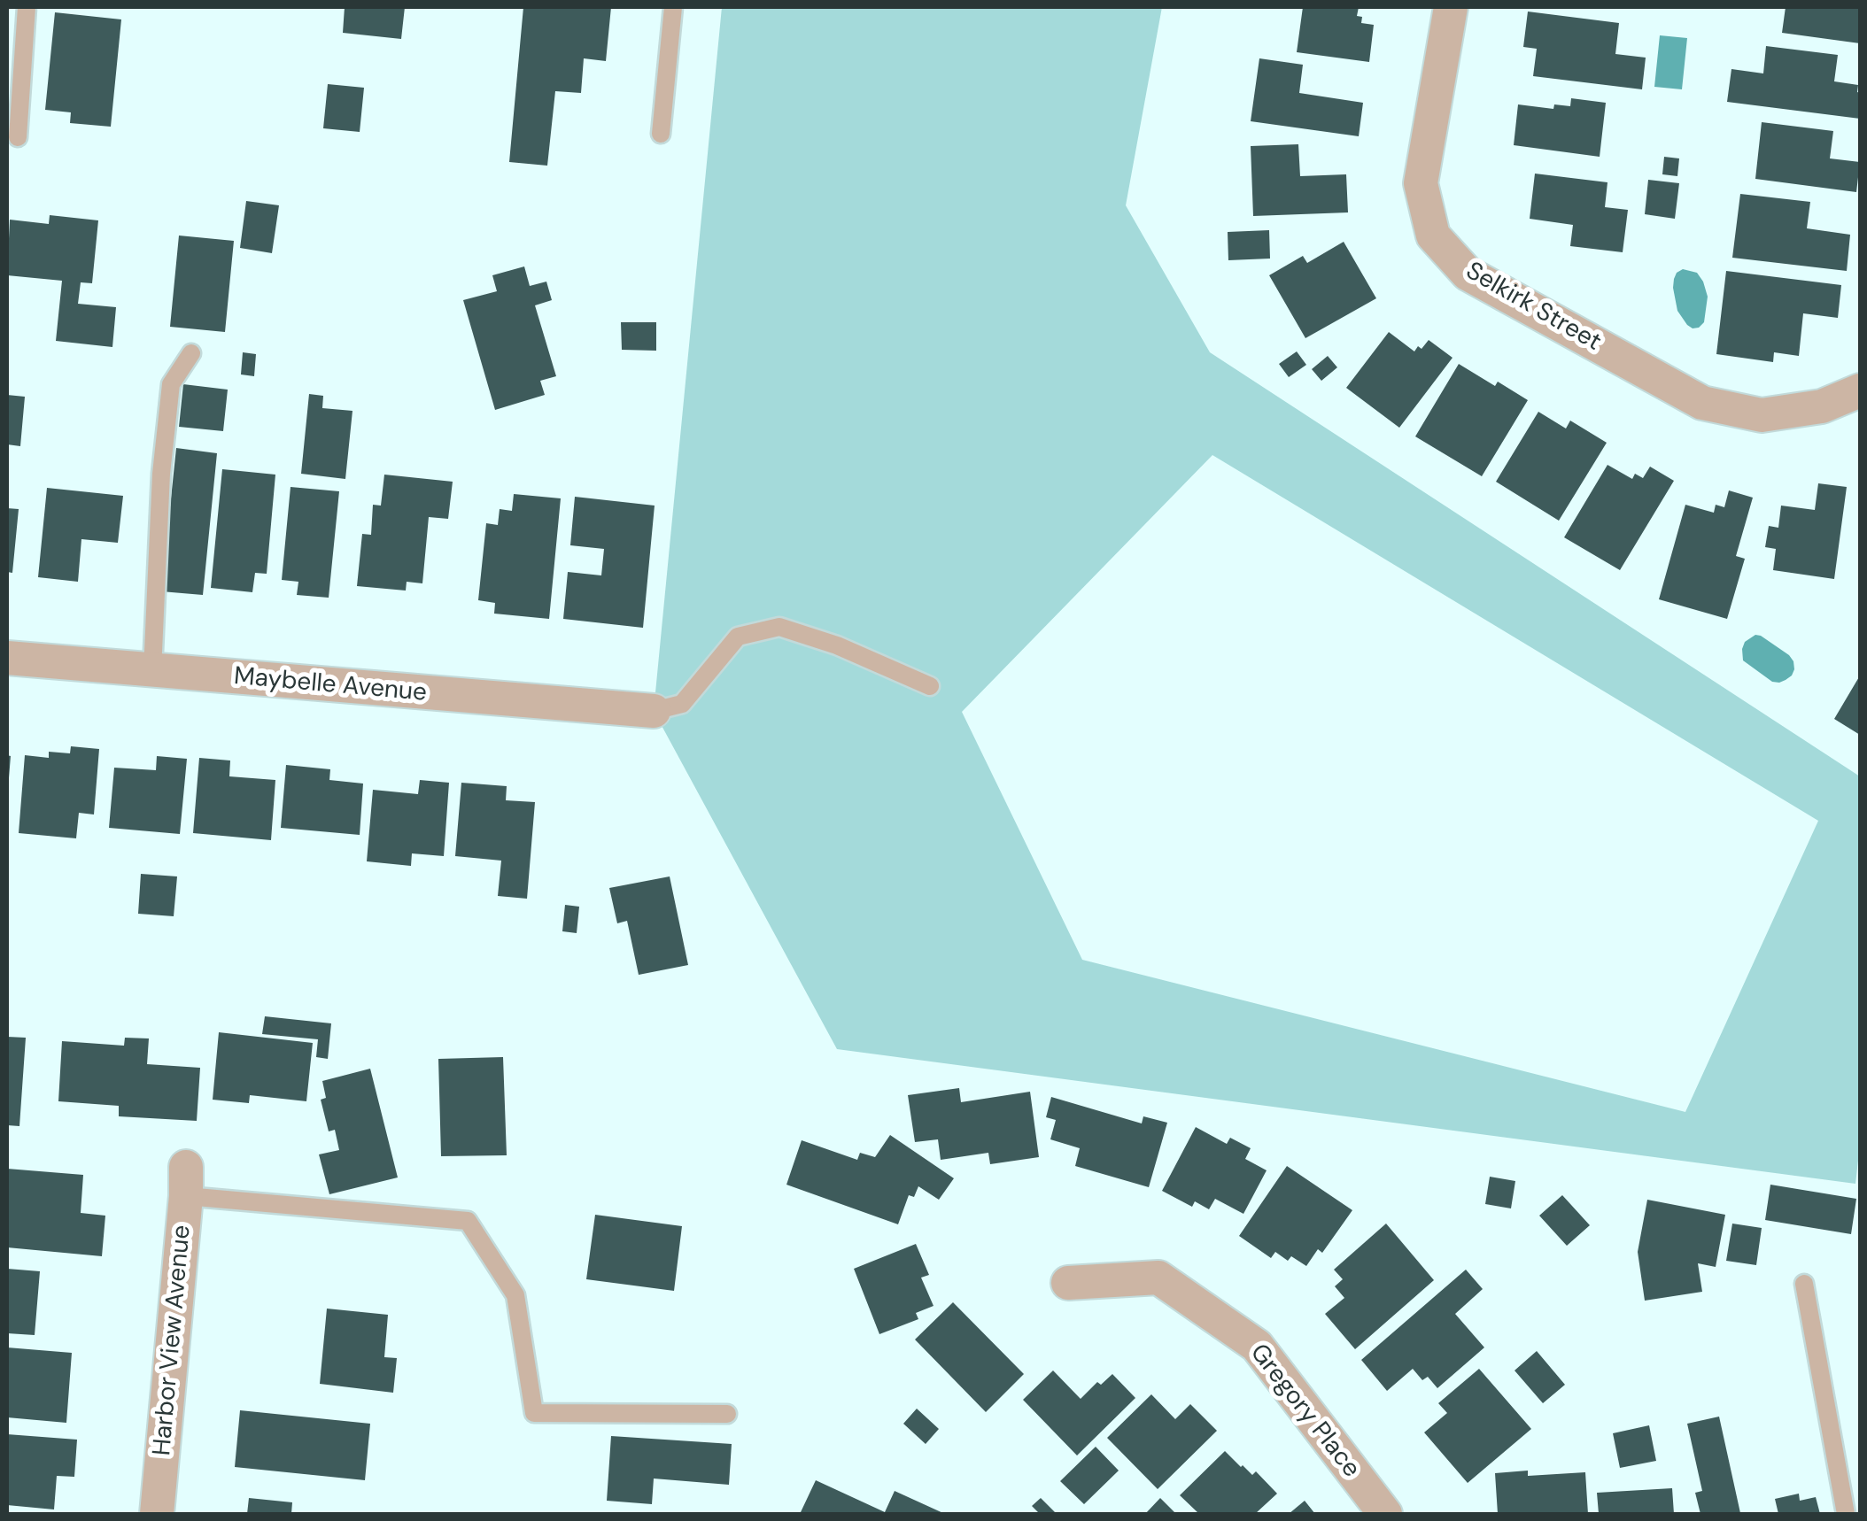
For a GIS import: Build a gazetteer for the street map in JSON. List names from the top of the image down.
{
  "streets": {
    "street": [
      "Selkirk Street",
      "Maybelle Avenue",
      "Harbor View Avenue",
      "Gregory Place"
    ]
  }
}
